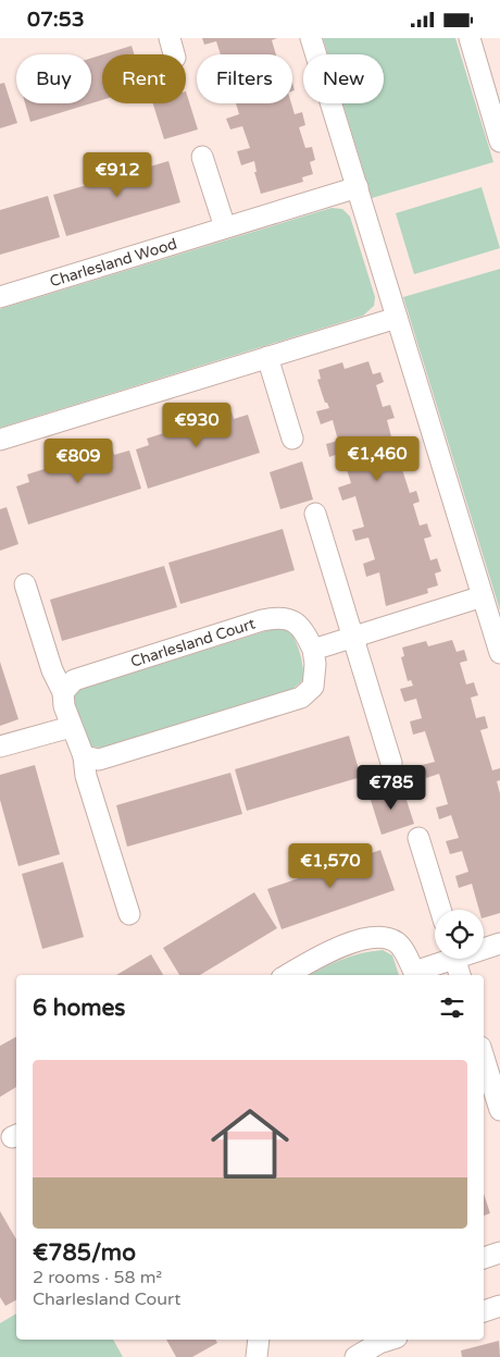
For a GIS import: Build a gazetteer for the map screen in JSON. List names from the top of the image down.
{
  "streets": {
    "street": ["Charlesland Wood", "Charlesland Court"]
  },
  "page": {
    "status": "07:53",
    "chip": [
      "Buy",
      "Rent",
      "Filters",
      "New"
    ],
    "price": [
      "€912",
      "€930",
      "€1,460",
      "€809",
      "€785",
      "€1,570"
    ],
    "heading": "6 homes",
    "list": [
      {
        "name": "€785/mo",
        "note": "2 rooms · 58 m² · Charlesland Court"
      }
    ]
  }
}
